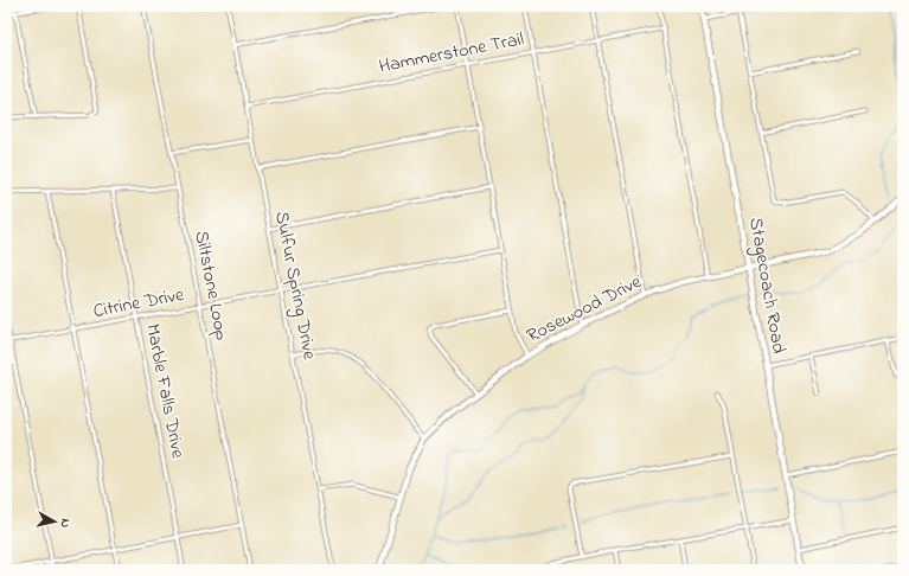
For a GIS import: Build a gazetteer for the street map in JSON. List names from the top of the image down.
{
  "streets": {
    "street": [
      "Hammerstone Trail",
      "Siltstone Loop",
      "Sulfur Spring Drive",
      "Stagecoach Road",
      "Citrine Drive",
      "Rosewood Drive",
      "Marble Falls Drive"
    ]
  },
  "crossings": [
    ["Hammerstone Trail", "Sulfur Spring Drive"],
    ["Siltstone Loop", "Citrine Drive"],
    ["Sulfur Spring Drive", "Citrine Drive"],
    ["Stagecoach Road", "Rosewood Drive"],
    ["Citrine Drive", "Marble Falls Drive"]
  ],
  "north": "right"
}
